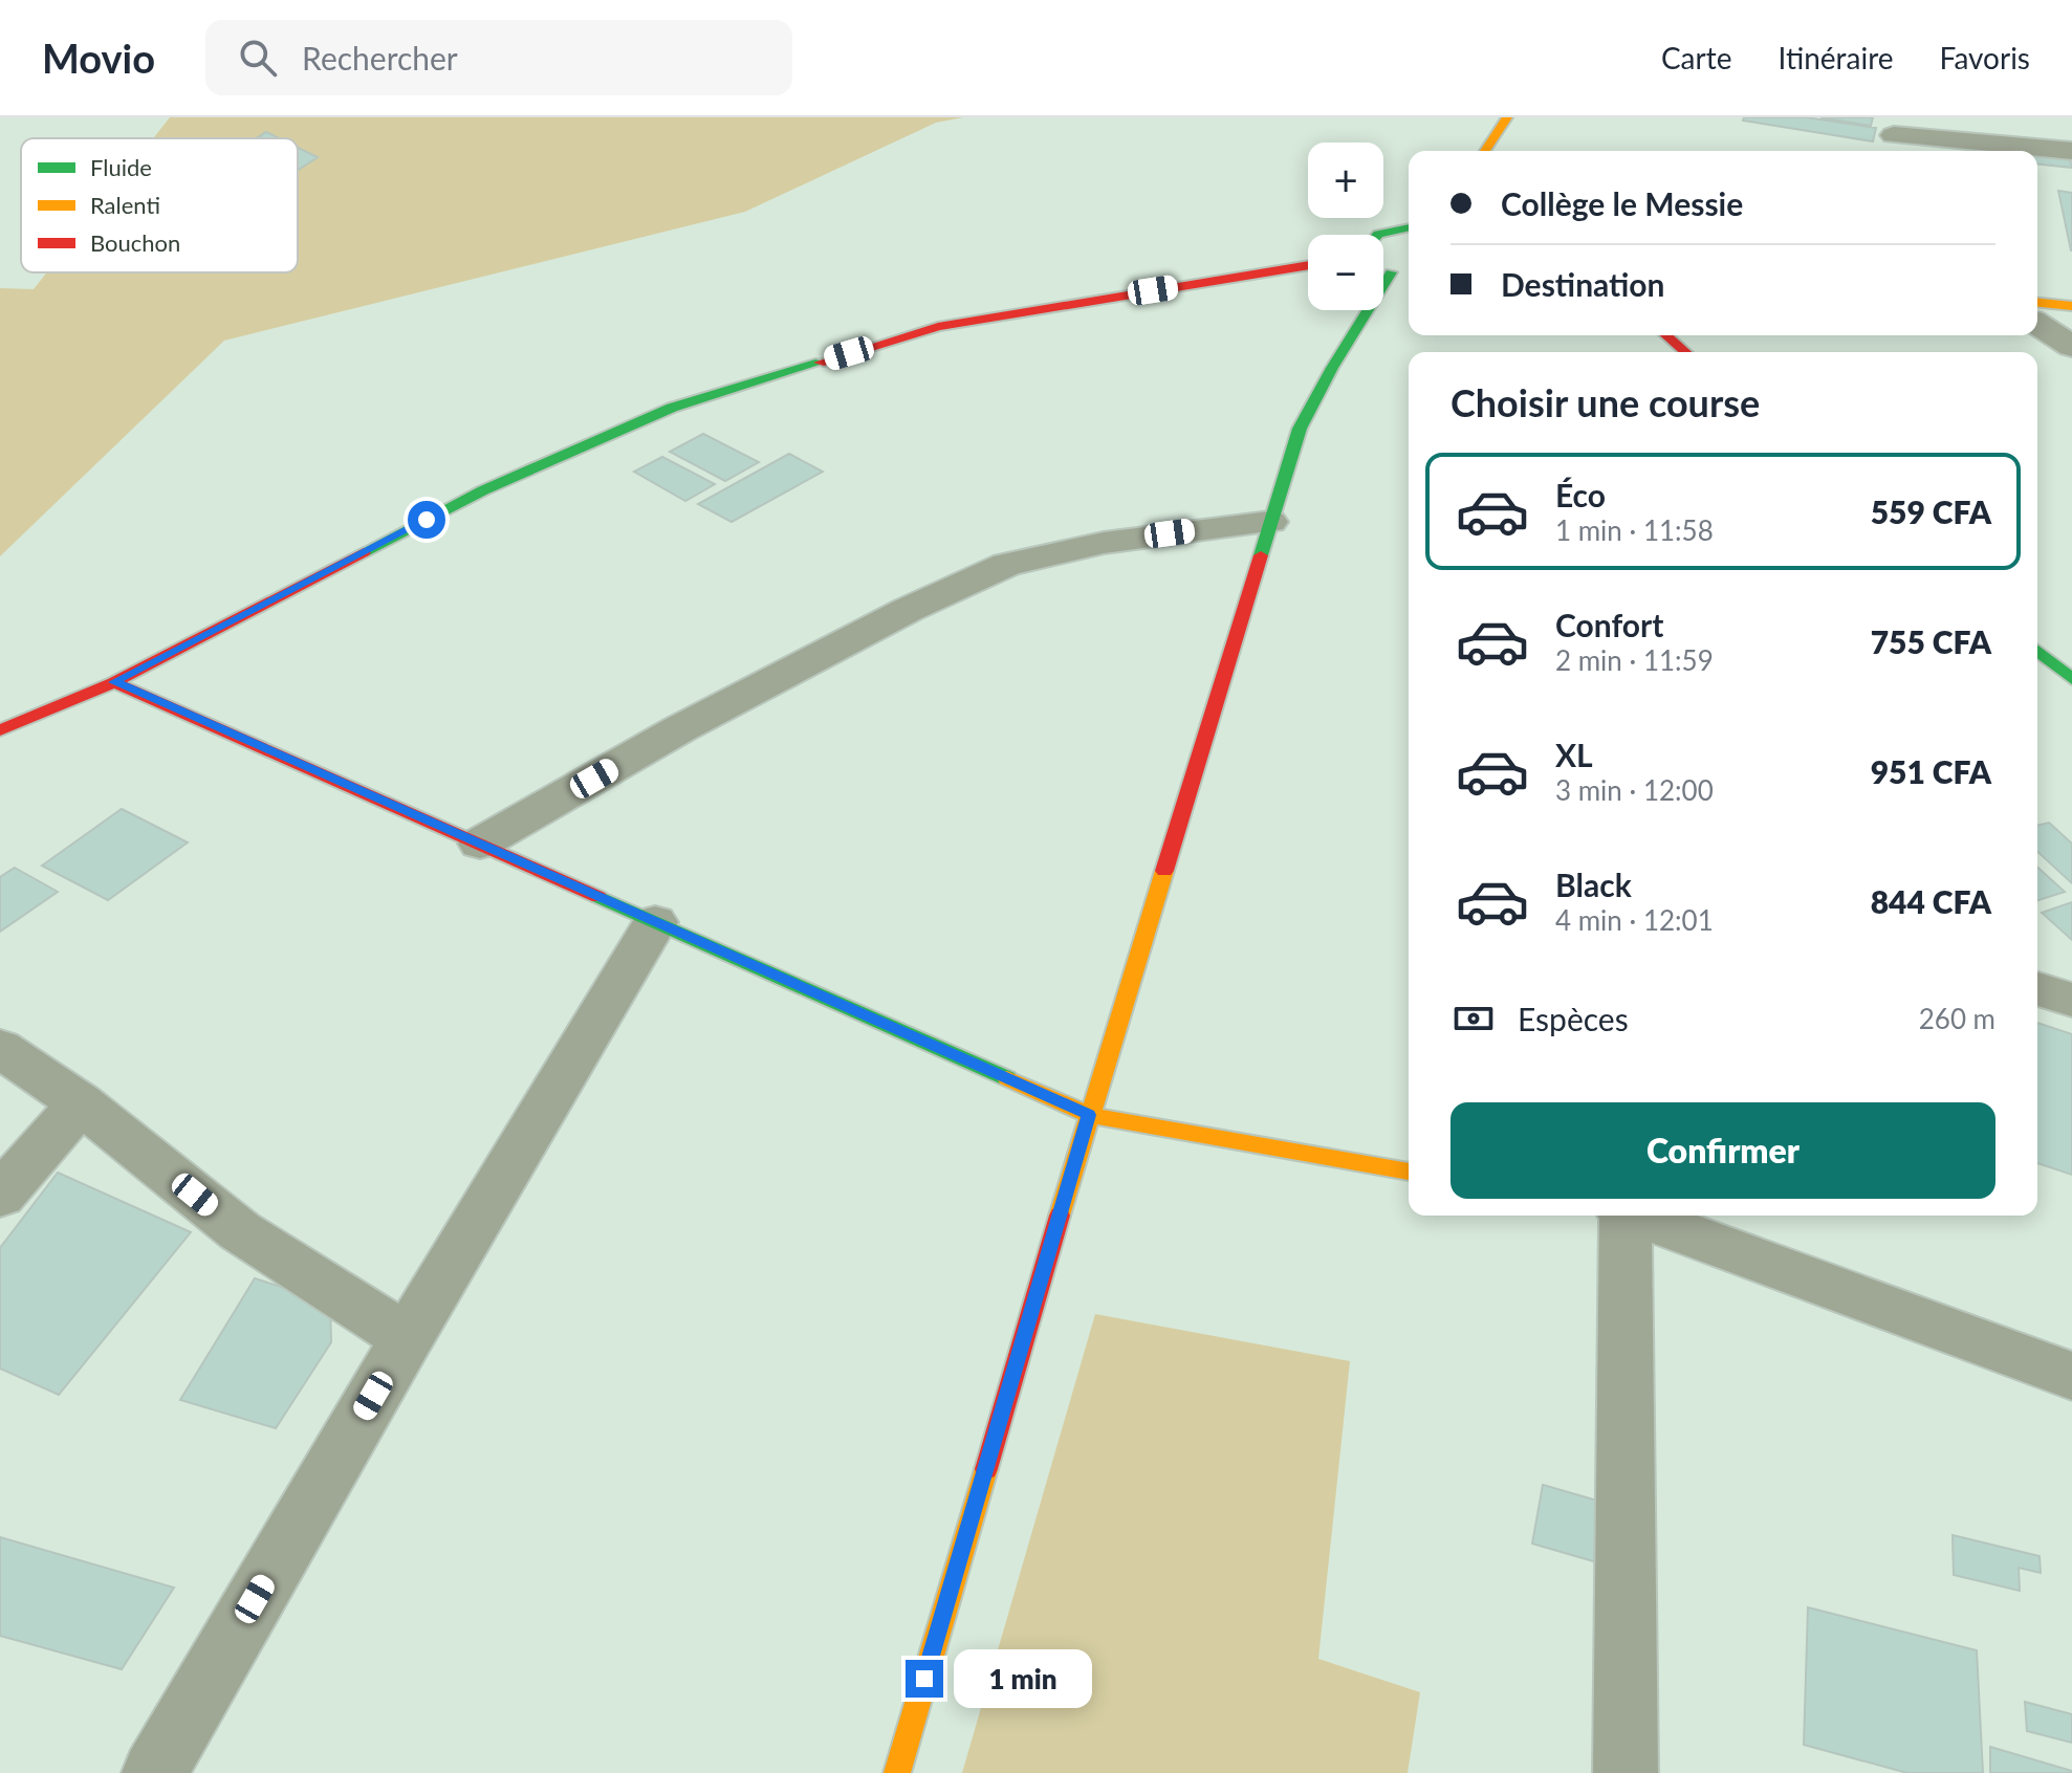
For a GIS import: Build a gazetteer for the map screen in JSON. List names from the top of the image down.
{
  "legend": ["Fluide", "Ralenti", "Bouchon"],
  "page": {
    "header": "Movio",
    "search": "Rechercher",
    "nav": ["Carte", "Itinéraire", "Favoris"],
    "map_buttons": ["+", "−"],
    "banner": ["Collège le Messie", "Destination"],
    "heading": "Choisir une course",
    "list": [
      {
        "name": "Éco",
        "note": "1 min · 11:58",
        "value": "559 CFA"
      },
      {
        "name": "Confort",
        "note": "2 min · 11:59",
        "value": "755 CFA"
      },
      {
        "name": "XL",
        "note": "3 min · 12:00",
        "value": "951 CFA"
      },
      {
        "name": "Black",
        "note": "4 min · 12:01",
        "value": "844 CFA"
      }
    ],
    "pay": ["Espèces", "260 m"],
    "buttons": "Confirmer",
    "bubble": "1 min"
  }
}
